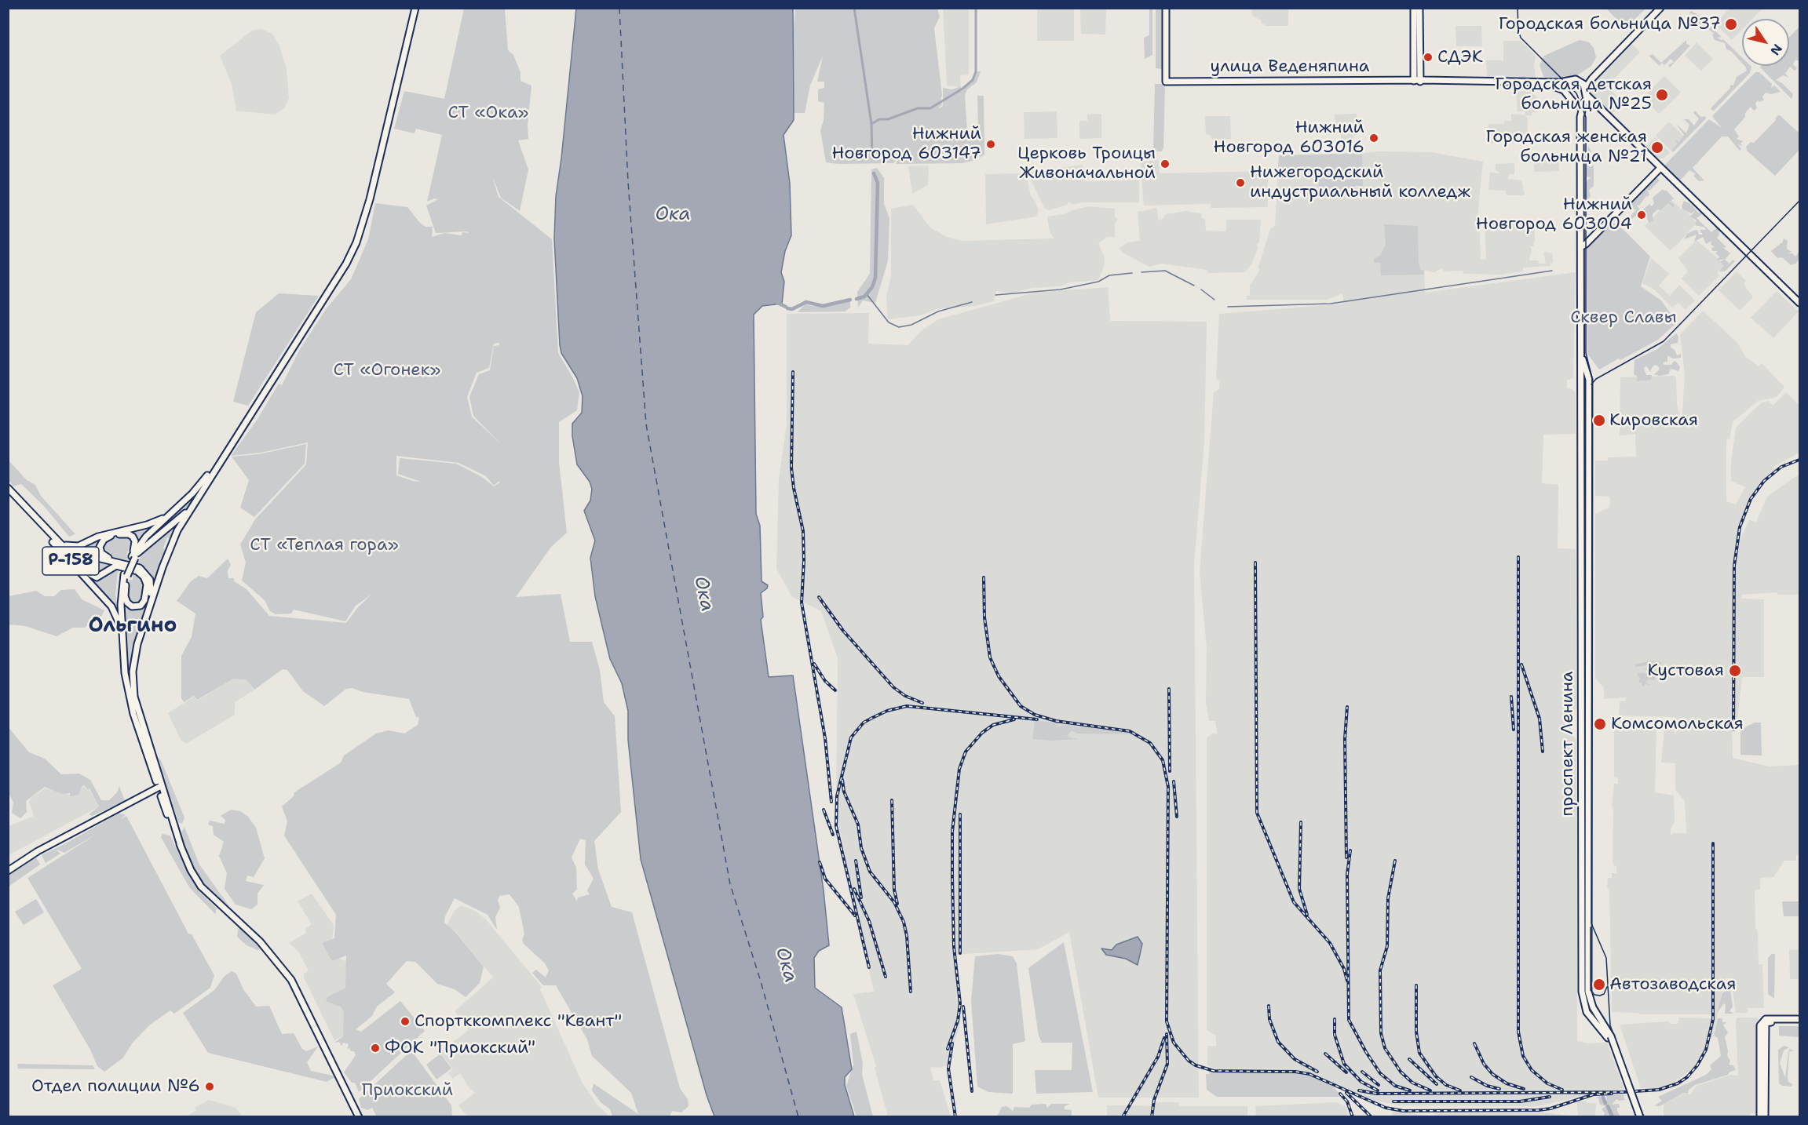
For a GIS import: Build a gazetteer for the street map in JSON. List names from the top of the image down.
{
  "streets": {
    "main road": ["улица Веденяпина", "Р-158", "проспект Ленина"]
  },
  "crossings": [
    ["улица Веденяпина", "проспект Ленина"]
  ],
  "districts": ["Ольгино"],
  "water": ["Ока"],
  "parks": [
    "СТ «Ока»",
    "Сквер Славы",
    "СТ «Огонек»",
    "СТ «Теплая гора»",
    "Приокский"
  ],
  "places": [
    "Городская больница №37",
    "СДЭК",
    "Городская детская больница №25",
    "Нижний Новгород 603016",
    "Нижний Новгород 603147",
    "Городская женская больница №21",
    "Церковь Троицы Живоначальной",
    "Нижегородский индустриальный колледж",
    "Нижний Новгород 603004",
    "Кировская",
    "Кустовая",
    "Комсомольская",
    "Автозаводская",
    "Спортккомплекс \"Квант\"",
    "ФОК \"Приокский\"",
    "Отдел полиции №6"
  ],
  "north": "bottom right"
}
